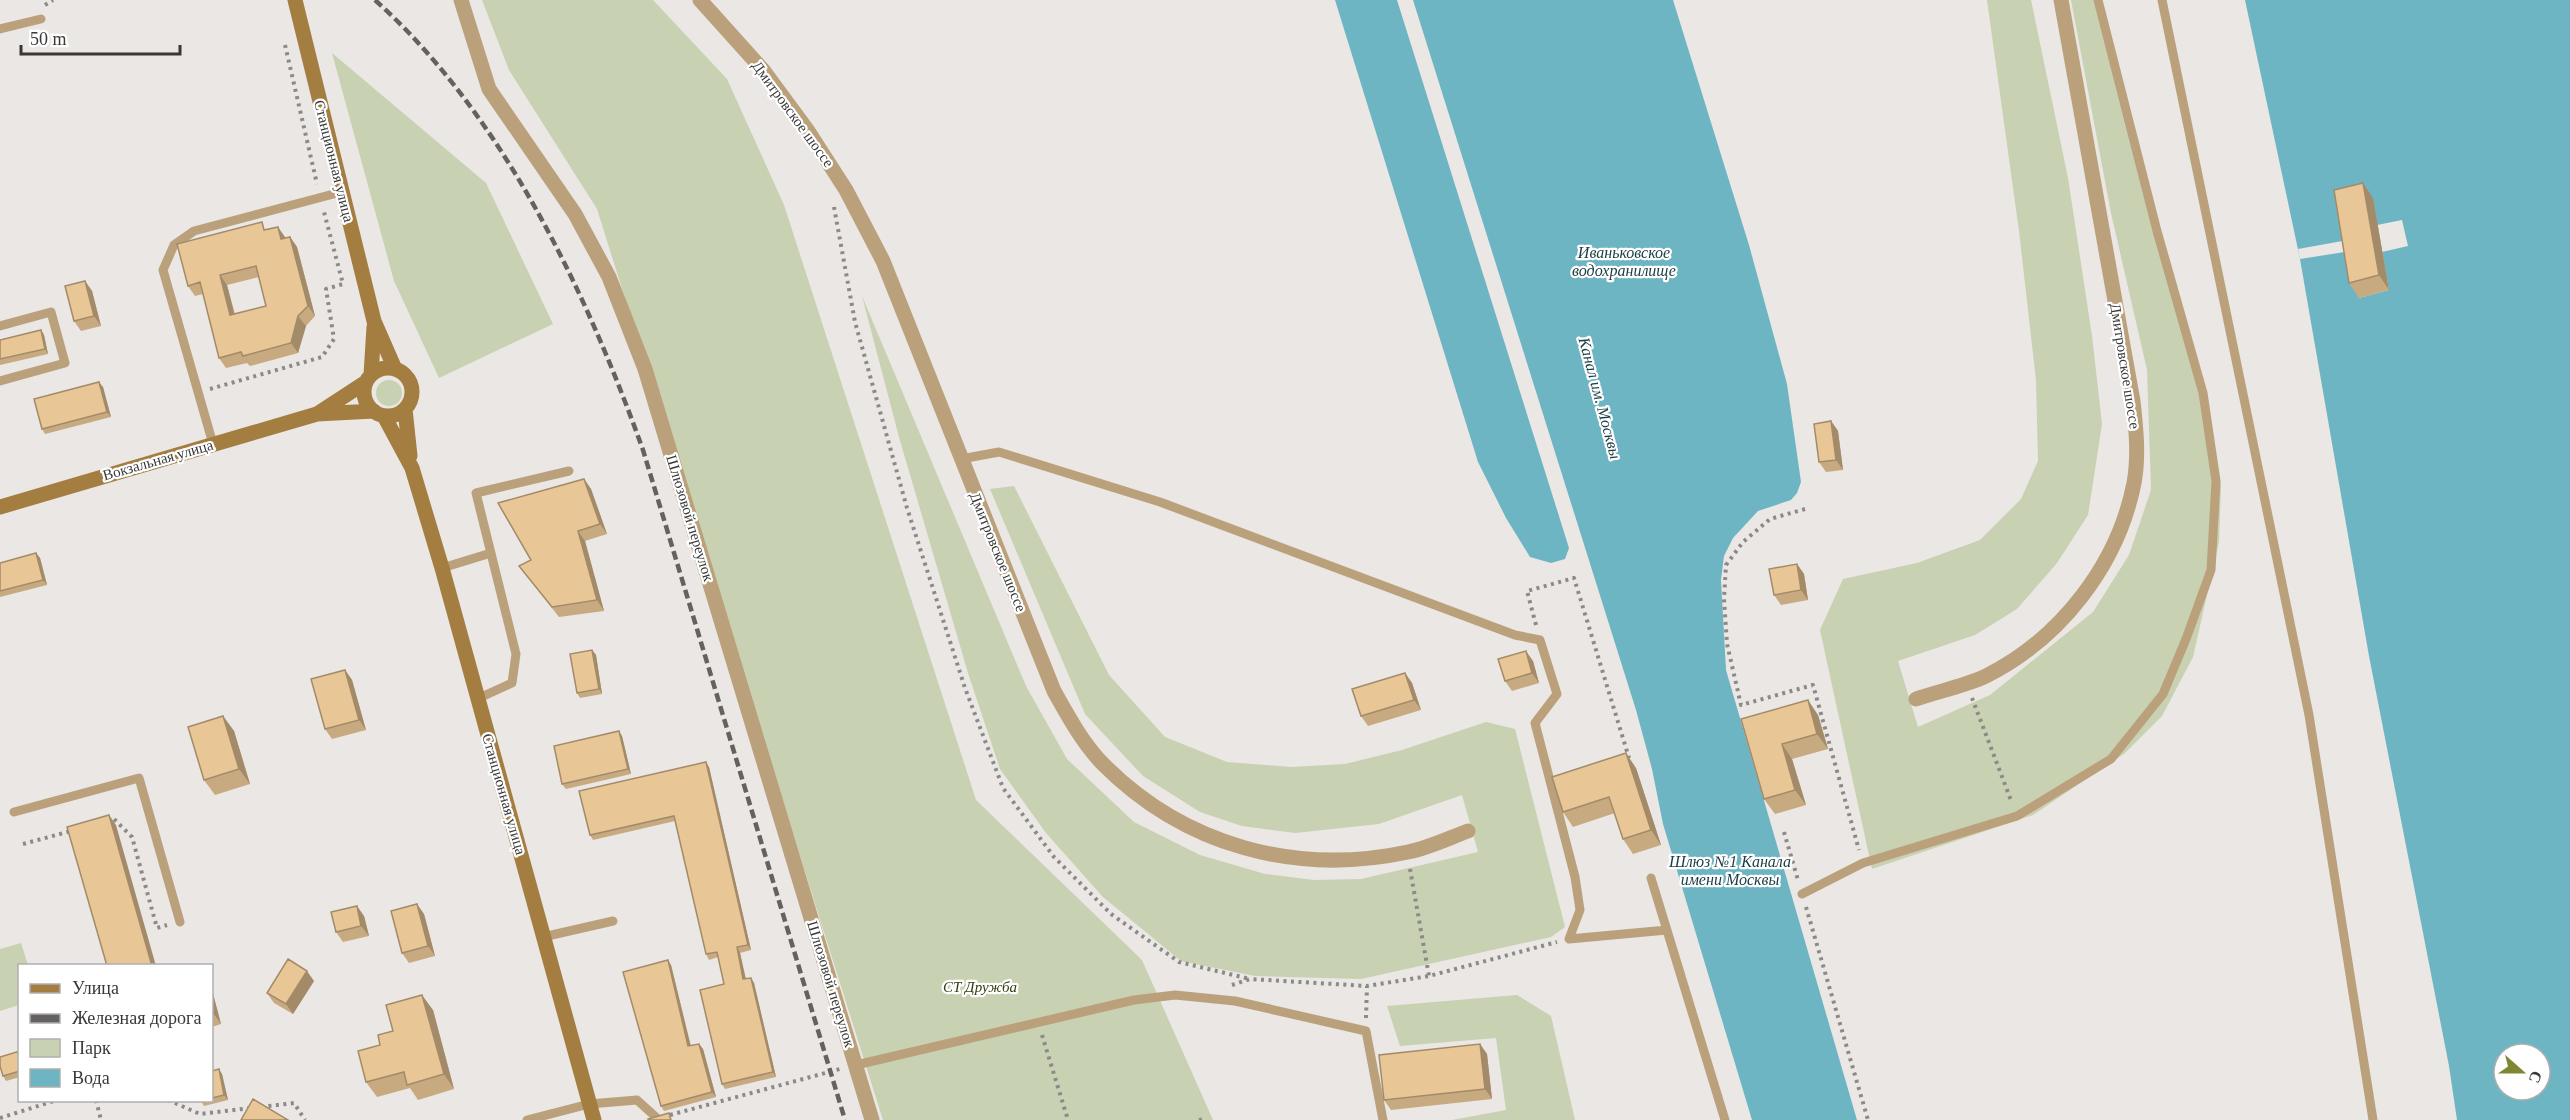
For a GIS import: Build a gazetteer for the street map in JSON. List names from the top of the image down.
{
  "streets": {
    "main road": ["Станционная улица", "Вокзальная улица"],
    "street": ["Дмитровское шоссе", "Шлюзовой переулок"]
  },
  "crossings": [
    ["Станционная улица", "Вокзальная улица"]
  ],
  "water": ["Иваньковское водохранилище", "Канал им. Москвы", "Шлюз №1 Канала имени Москвы"],
  "parks": ["СТ Дружба"],
  "legend": [
    "Улица",
    "Железная дорога",
    "Парк",
    "Вода"
  ],
  "scale_bar": "50 m",
  "north": "right"
}
